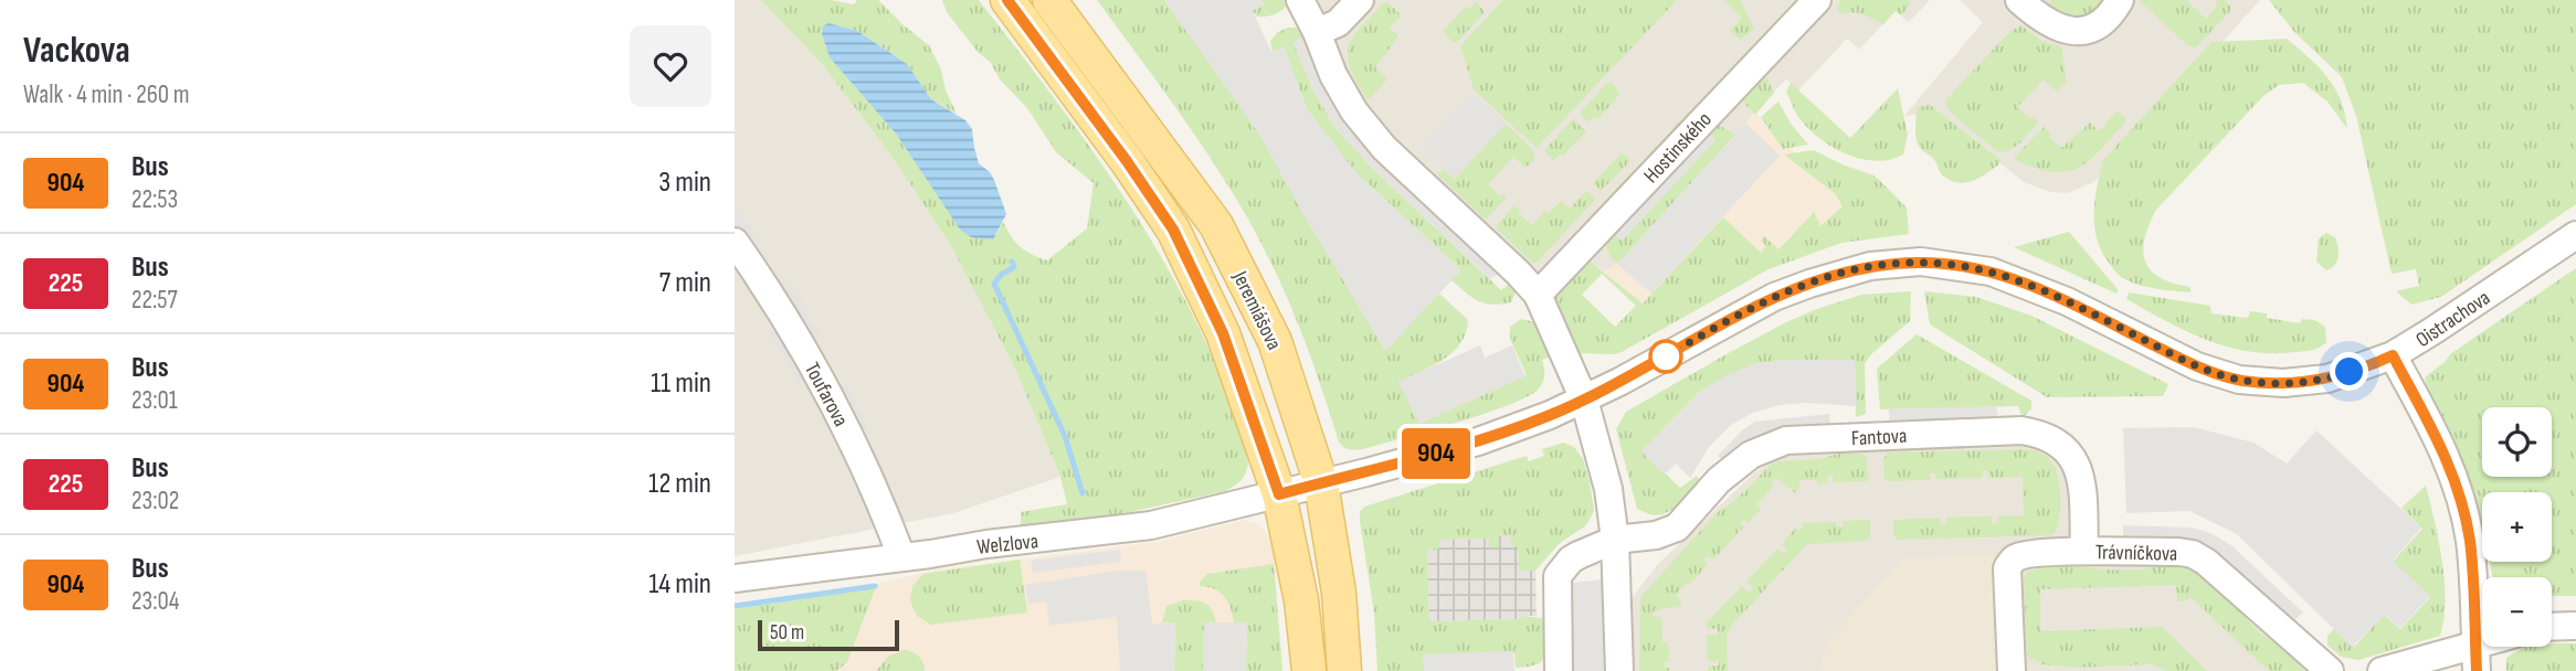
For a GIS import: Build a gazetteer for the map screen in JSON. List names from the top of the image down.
{
  "streets": {
    "main road": ["Jeremiášova"],
    "street": [
      "Hostinského",
      "Oistrachova",
      "Toufarova",
      "Fantova",
      "Welzlova",
      "Trávníčkova"
    ]
  },
  "crossings": [
    ["Jeremiášova", "Oistrachova"],
    ["Jeremiášova", "Welzlova"],
    ["Oistrachova", "Welzlova"],
    ["Toufarova", "Welzlova"],
    ["Fantova", "Trávníčkova"]
  ],
  "lines": ["bus line 904"],
  "scale_bar": "50 m",
  "page": {
    "heading": ["Vackova", "Walk · 4 min · 260 m"],
    "on_map": "904",
    "list": [
      {
        "mark": "904",
        "name": "Bus",
        "note": "22:53",
        "value": "3 min"
      },
      {
        "mark": "225",
        "name": "Bus",
        "note": "22:57",
        "value": "7 min"
      },
      {
        "mark": "904",
        "name": "Bus",
        "note": "23:01",
        "value": "11 min"
      },
      {
        "mark": "225",
        "name": "Bus",
        "note": "23:02",
        "value": "12 min"
      },
      {
        "mark": "904",
        "name": "Bus",
        "note": "23:04",
        "value": "14 min"
      }
    ],
    "map_buttons": ["+", "−"],
    "scale": "50 m"
  }
}
